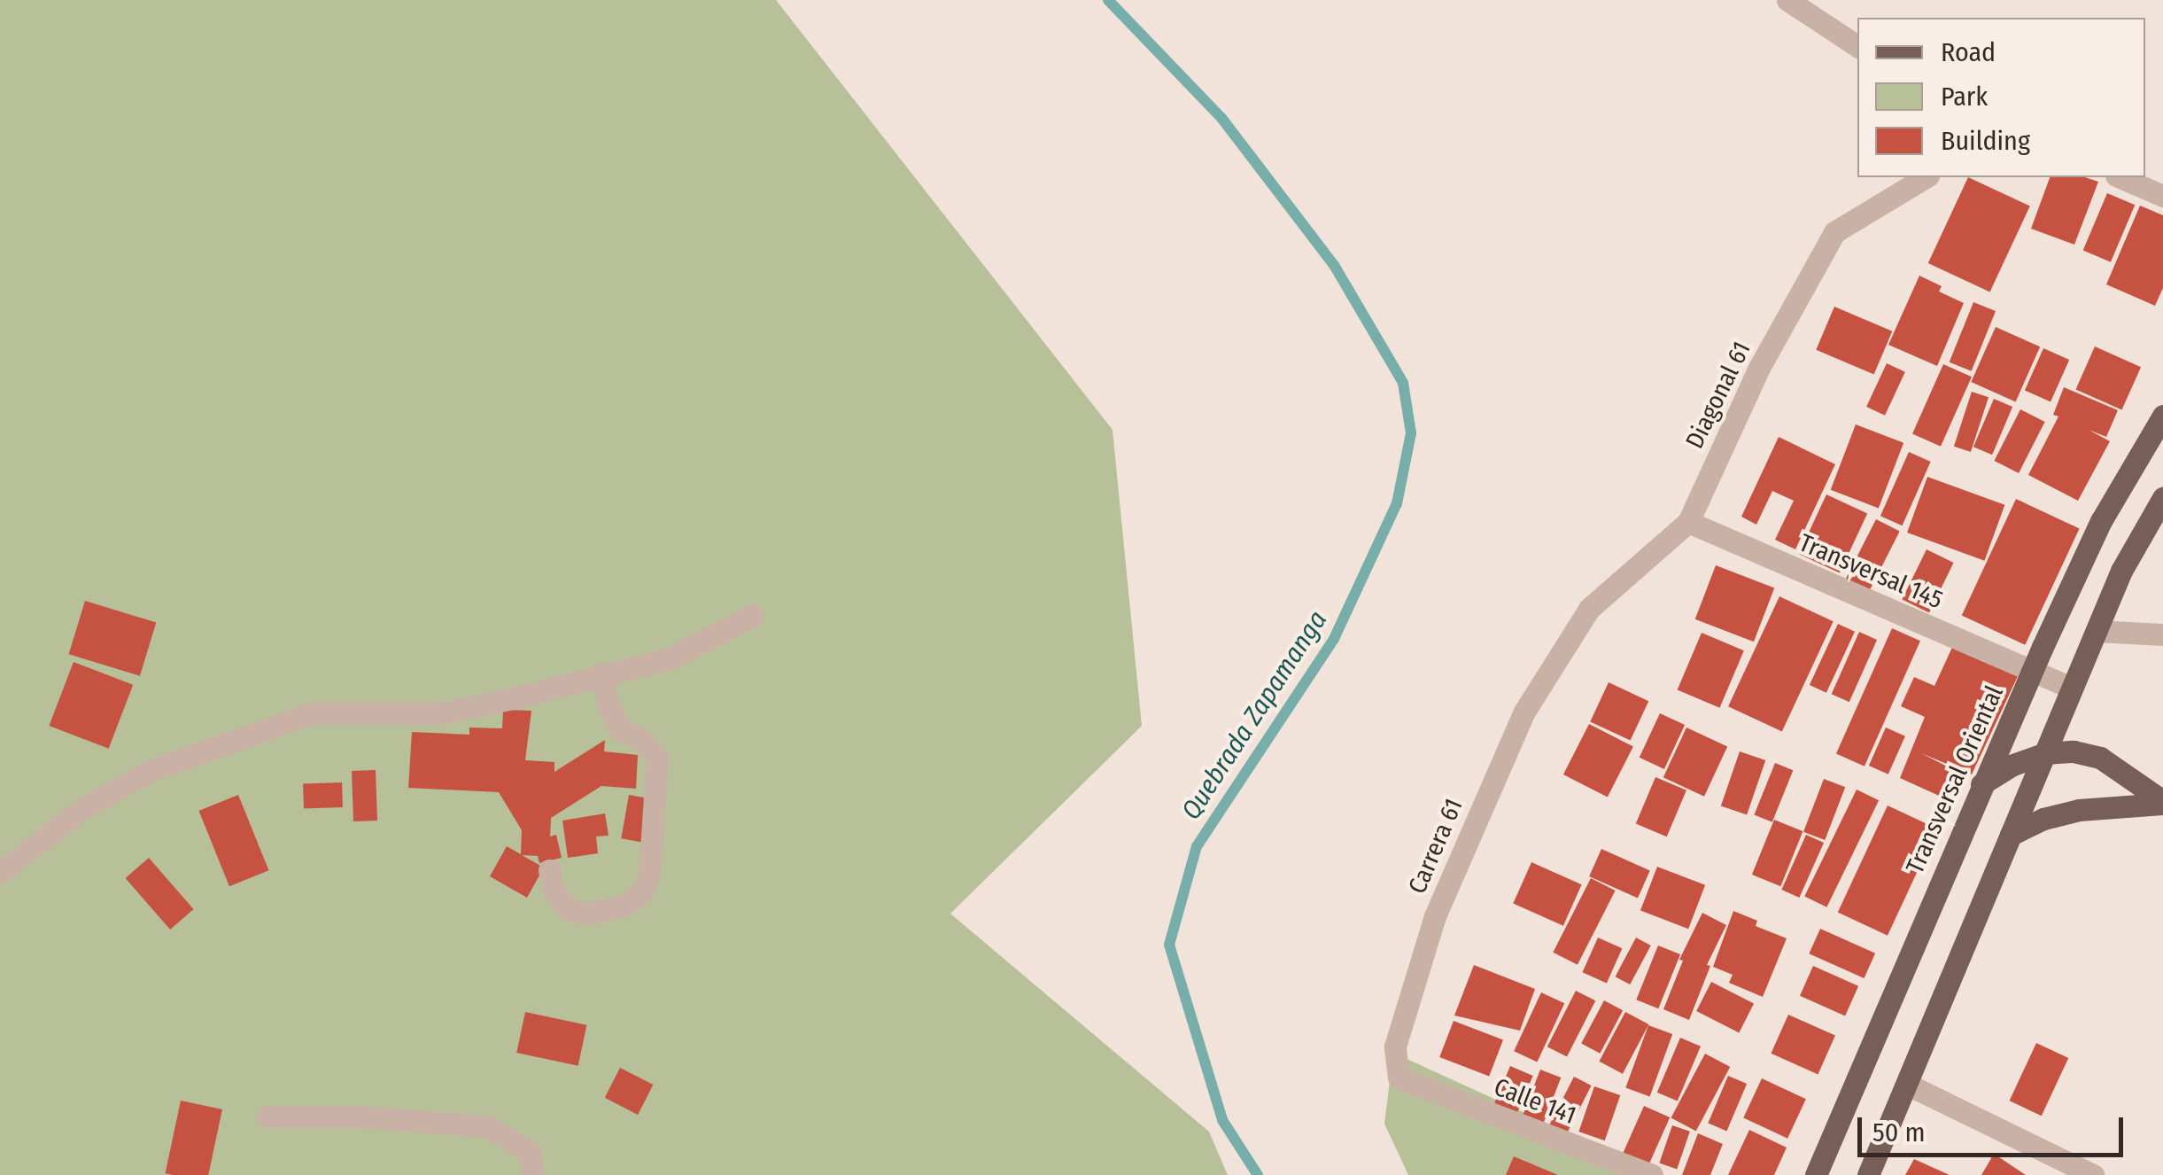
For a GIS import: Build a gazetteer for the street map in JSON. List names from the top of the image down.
{
  "streets": {
    "main road": ["Transversal Oriental"],
    "street": [
      "Diagonal 61",
      "Transversal 145",
      "Carrera 61",
      "Calle 141"
    ]
  },
  "crossings": [
    ["Diagonal 61", "Transversal 145"],
    ["Diagonal 61", "Carrera 61"],
    ["Transversal 145", "Transversal Oriental"],
    ["Carrera 61", "Calle 141"]
  ],
  "water": ["Quebrada Zapamanga"],
  "legend": ["Road", "Park", "Building"],
  "scale_bar": "50 m"
}
